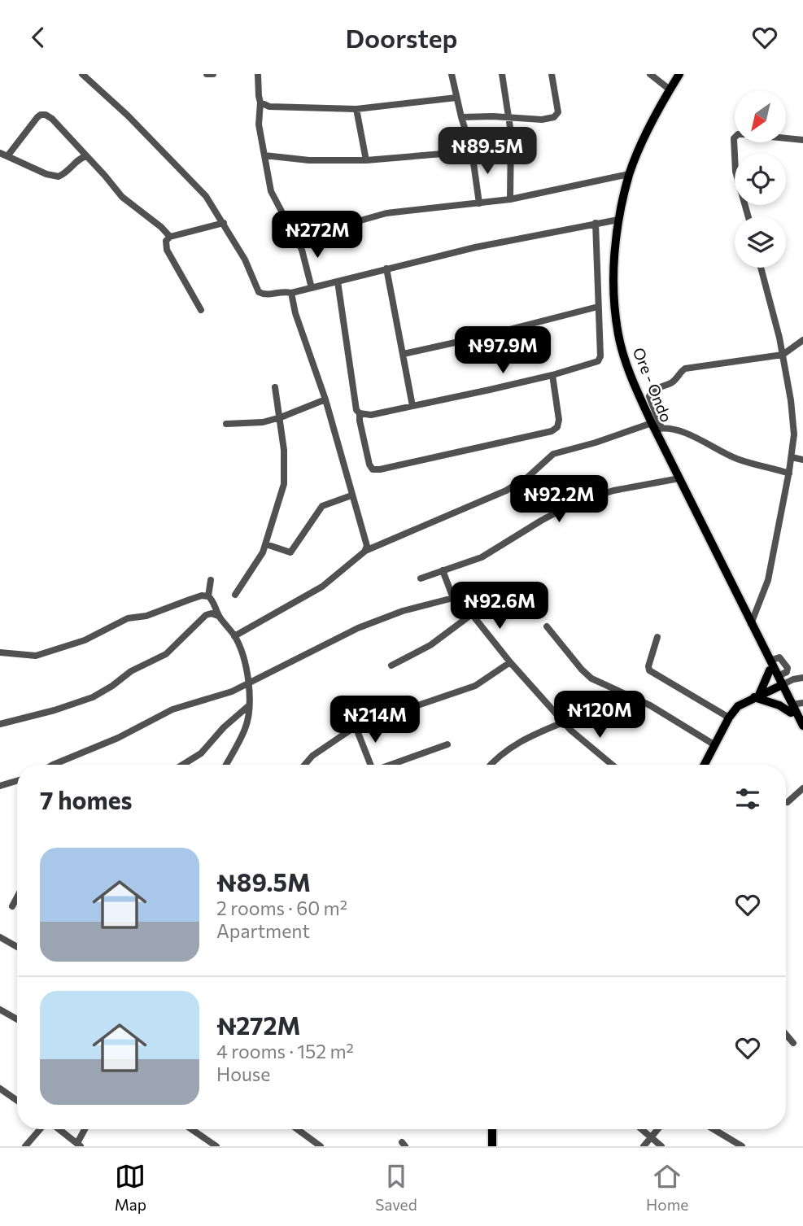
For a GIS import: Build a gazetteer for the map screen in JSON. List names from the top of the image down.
{
  "streets": {
    "main road": ["Ore - Ondo"]
  },
  "north": "bottom left",
  "page": {
    "header": "Doorstep",
    "price": [
      "₦89.5M",
      "₦272M",
      "₦97.9M",
      "₦92.2M",
      "₦92.6M",
      "₦120M",
      "₦214M"
    ],
    "heading": "7 homes",
    "list": [
      {
        "name": "₦89.5M",
        "note": "2 rooms · 60 m² · Apartment"
      },
      {
        "name": "₦272M",
        "note": "4 rooms · 152 m² · House"
      }
    ],
    "tabs": ["Map", "Saved", "Home"]
  }
}
